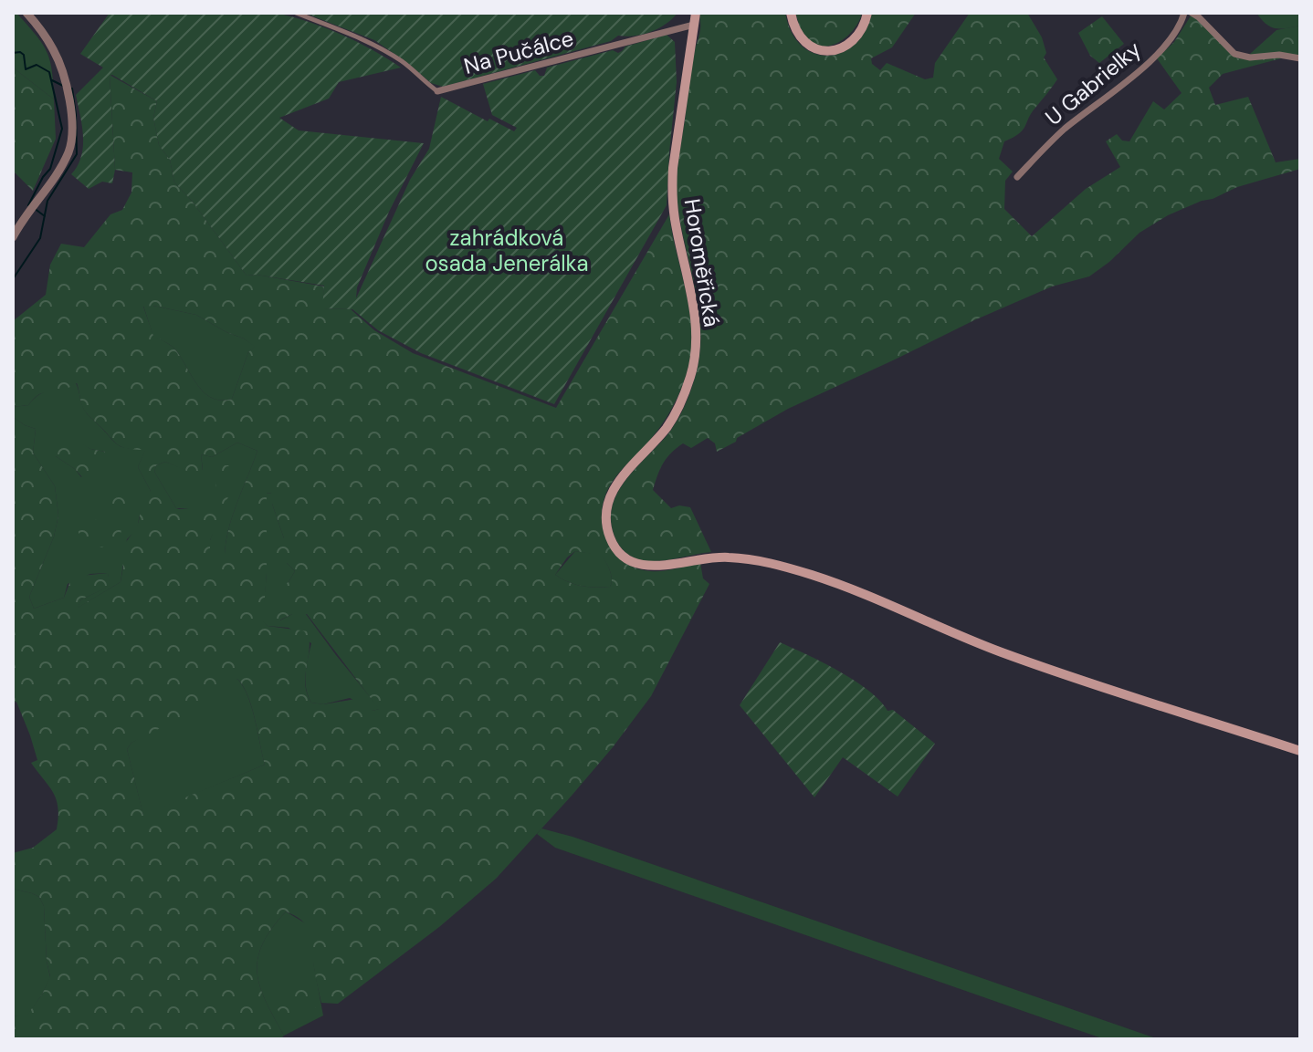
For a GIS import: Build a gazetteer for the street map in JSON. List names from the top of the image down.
{
  "streets": {
    "main road": ["Horoměřická"],
    "street": ["Na Pučálce", "U Gabrielky"]
  },
  "crossings": [
    ["Na Pučálce", "Horoměřická"]
  ],
  "parks": ["zahrádková osada Jenerálka"]
}
